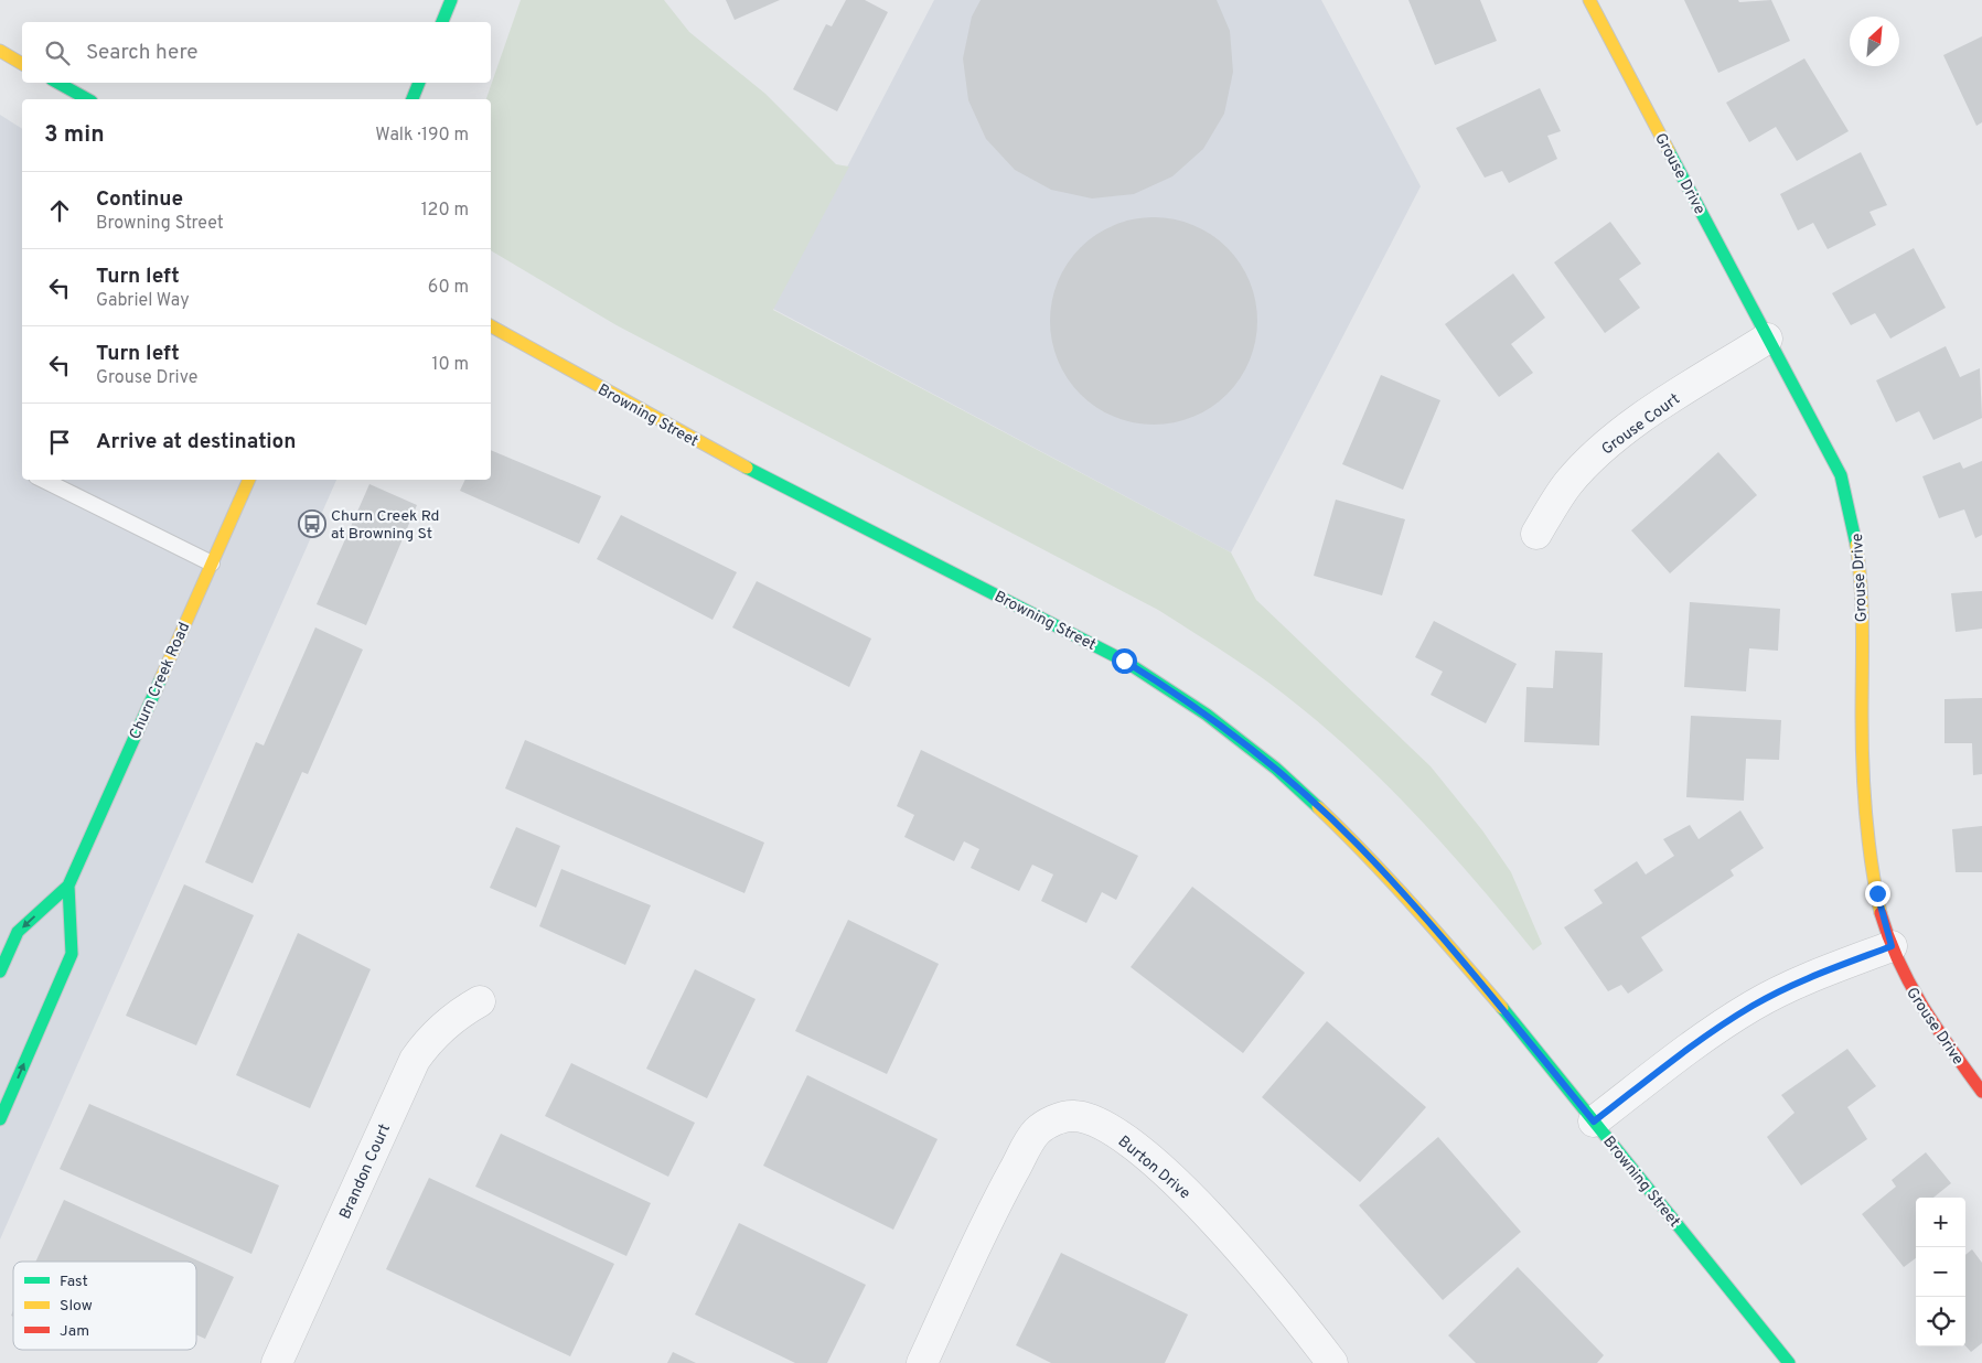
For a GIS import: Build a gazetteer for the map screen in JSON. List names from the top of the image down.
{
  "streets": {
    "street": [
      "Grouse Drive",
      "Browning Street",
      "Grouse Court",
      "Churn Creek Road",
      "Burton Drive",
      "Brandon Court"
    ]
  },
  "crossings": [
    ["Grouse Drive", "Grouse Court"]
  ],
  "places": {
    "bus stop": ["Churn Creek Rd at Browning St"]
  },
  "legend": ["Fast", "Slow", "Jam"],
  "north": "top right",
  "page": {
    "search": "Search here",
    "heading": ["3 min", "Walk · 190 m"],
    "list": [
      ["Continue", "Browning Street", "120 m"],
      ["Turn left", "Gabriel Way", "60 m"],
      ["Turn left", "Grouse Drive", "10 m"],
      "Arrive at destination"
    ],
    "map_buttons": ["+", "−"]
  }
}
